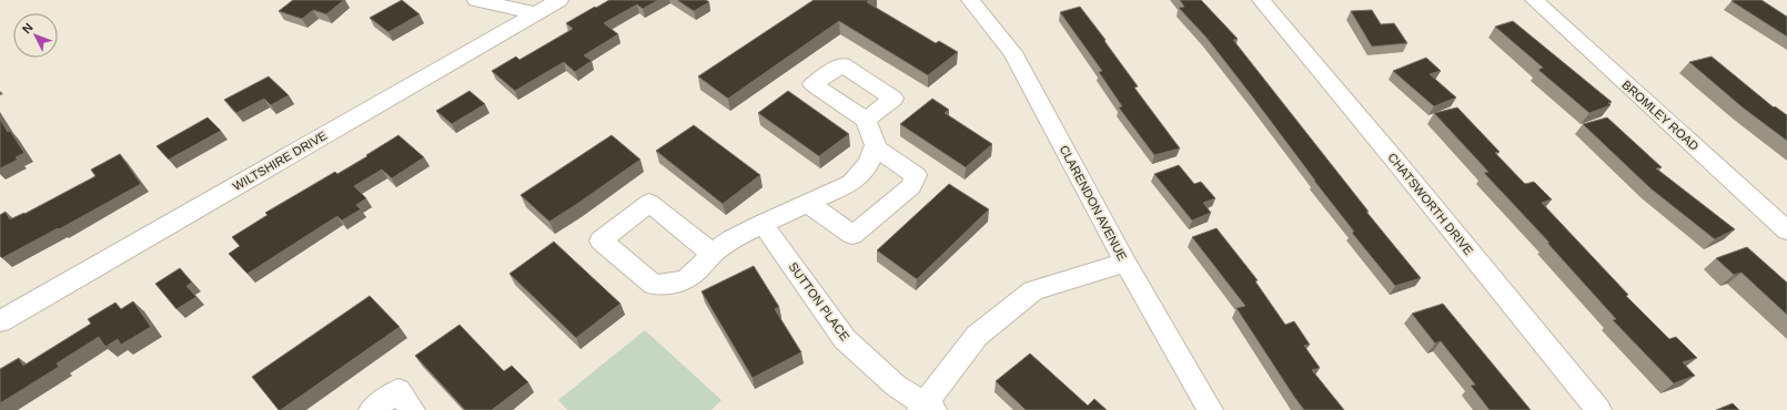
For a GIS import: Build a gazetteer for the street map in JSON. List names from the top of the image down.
{
  "streets": {
    "street": [
      "BROMLEY ROAD",
      "WILTSHIRE DRIVE",
      "CLARENDON AVENUE",
      "CHATSWORTH DRIVE",
      "SUTTON PLACE"
    ]
  },
  "north": "top left"
}
